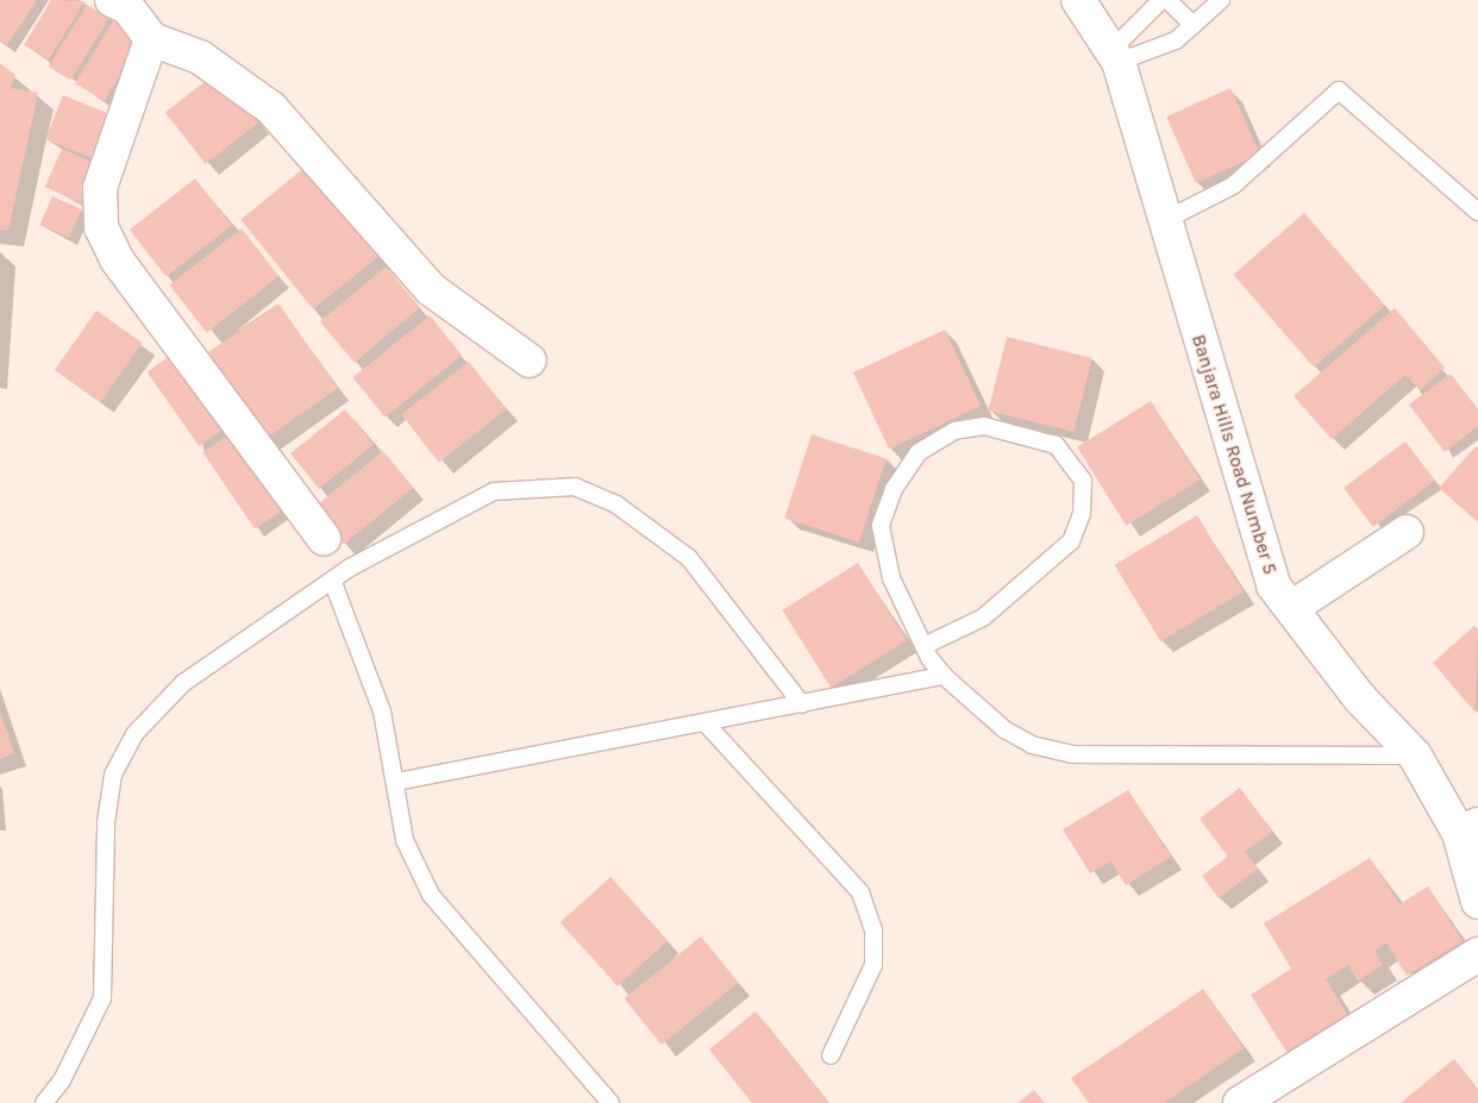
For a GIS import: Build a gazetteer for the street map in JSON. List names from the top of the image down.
{
  "streets": {
    "street": ["Banjara Hills Road Number 5"]
  }
}
